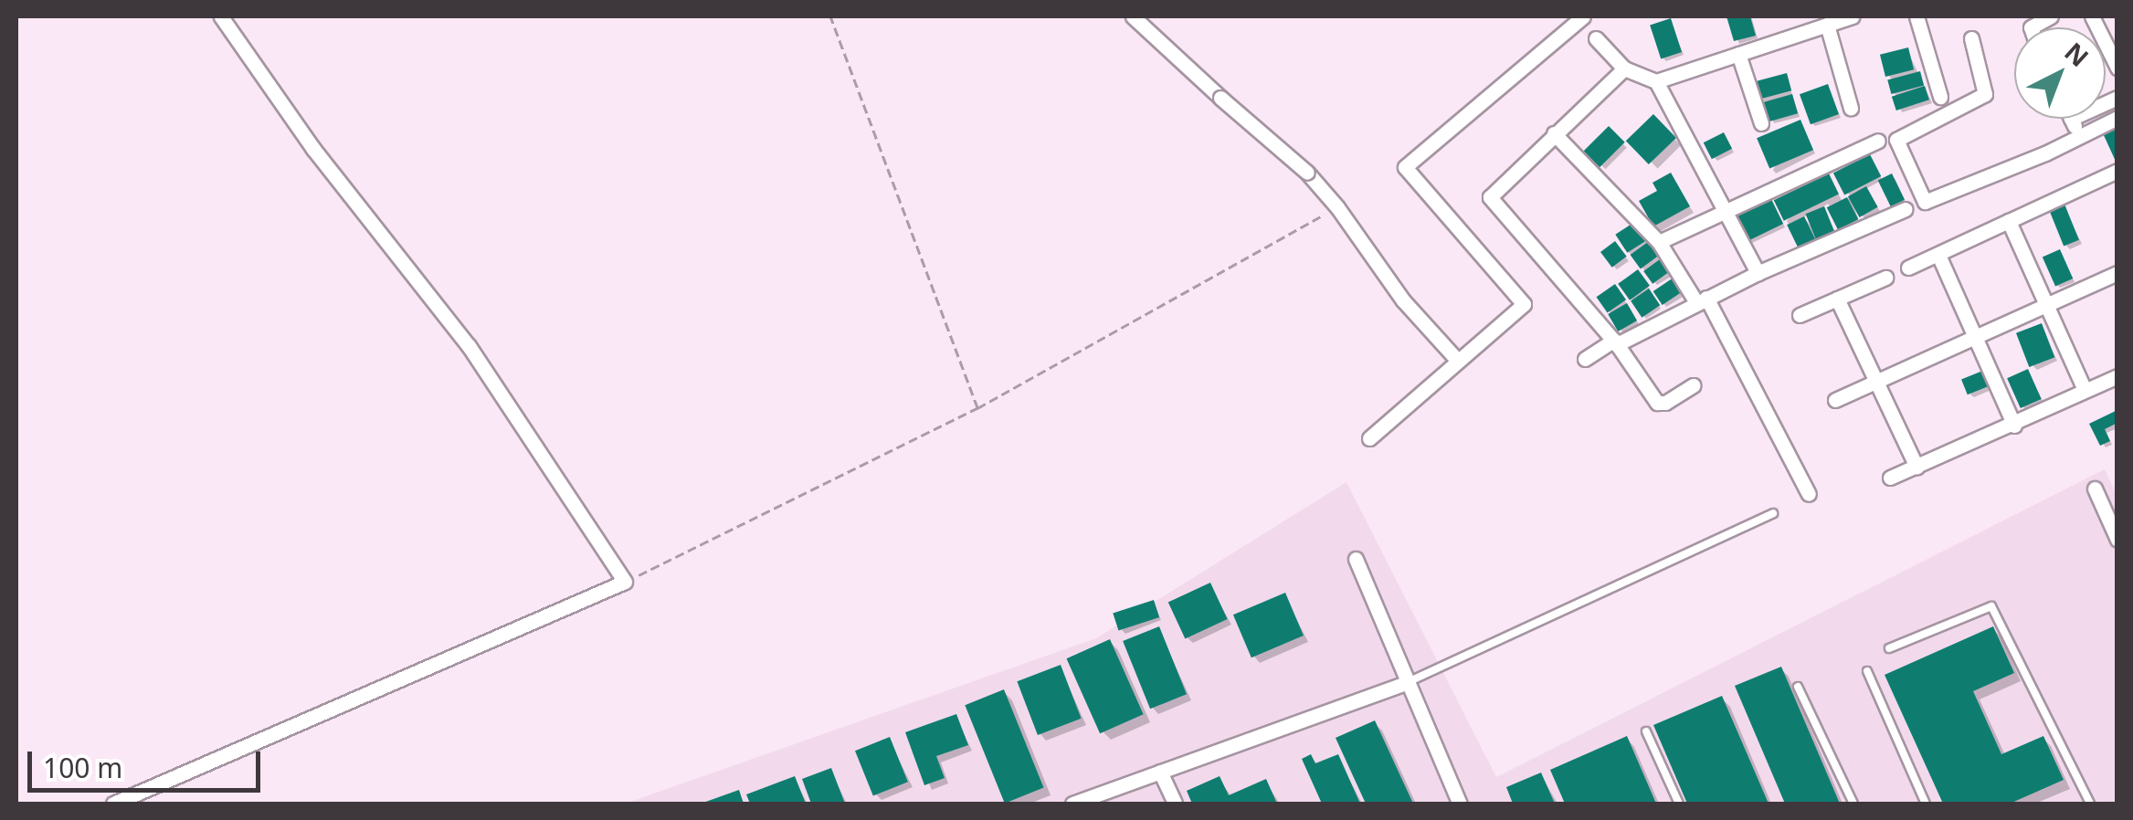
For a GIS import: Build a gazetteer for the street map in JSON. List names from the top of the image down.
{
  "scale_bar": "100 m",
  "north": "top right"
}
